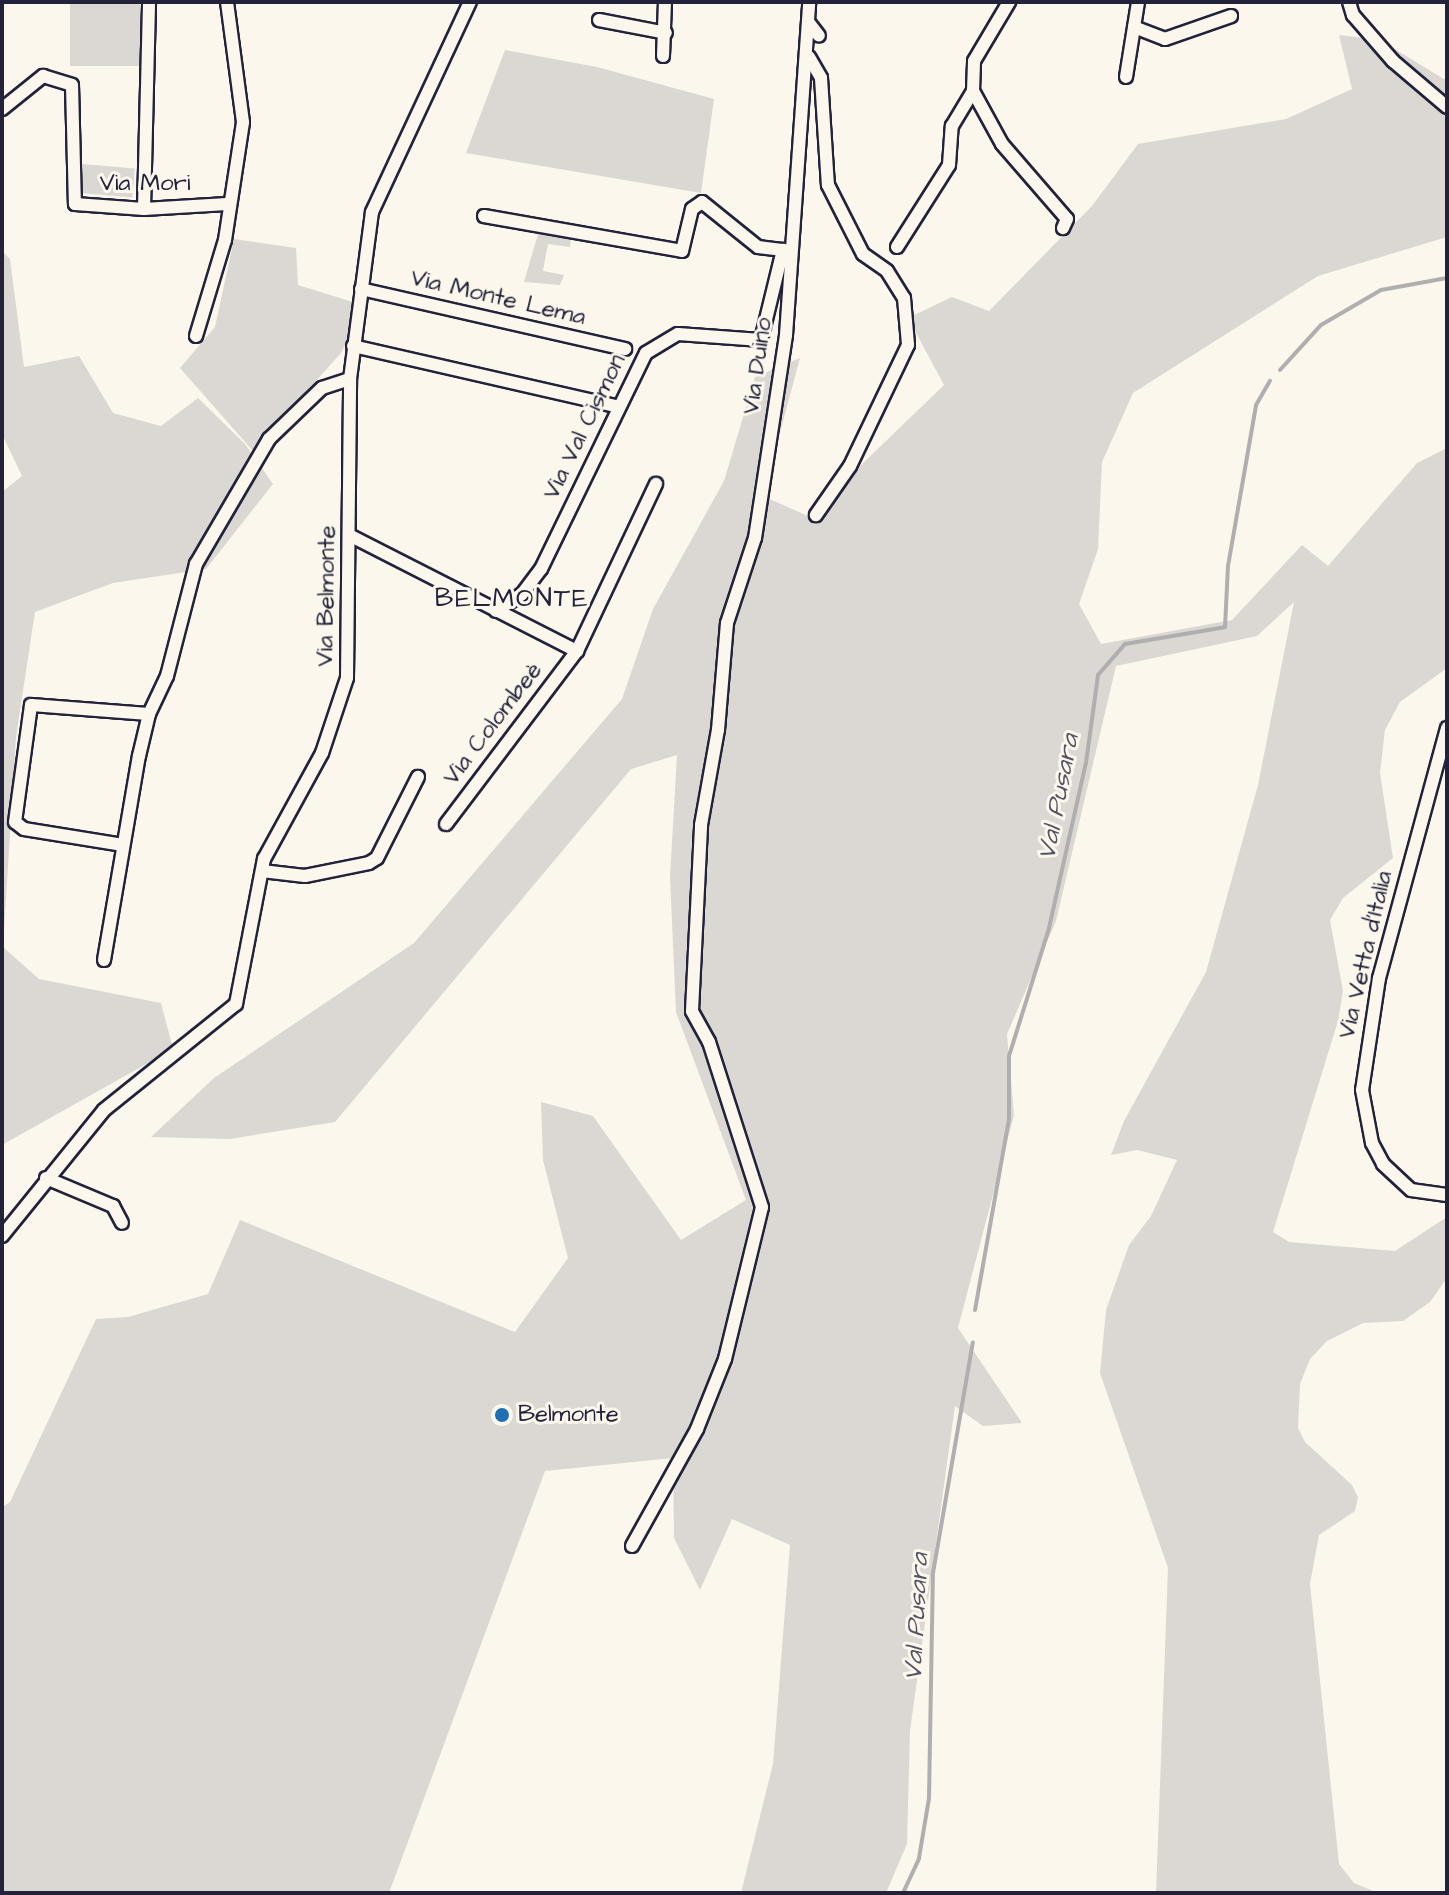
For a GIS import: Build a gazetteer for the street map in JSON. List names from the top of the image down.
{
  "streets": {
    "street": [
      "Via Mori",
      "Via Monte Lema",
      "Via Duino",
      "Via Val Cismon",
      "Via Belmonte",
      "Via Colombeè",
      "Via Vetta d'Italia"
    ]
  },
  "crossings": [
    ["Via Monte Lema", "Via Belmonte"],
    ["Via Duino", "Via Val Cismon"],
    ["Via Val Cismon", "Via Colombeè"],
    ["Via Belmonte", "Via Colombeè"]
  ],
  "districts": ["BELMONTE"],
  "water": ["Val Pusara"],
  "places": ["Belmonte"]
}
